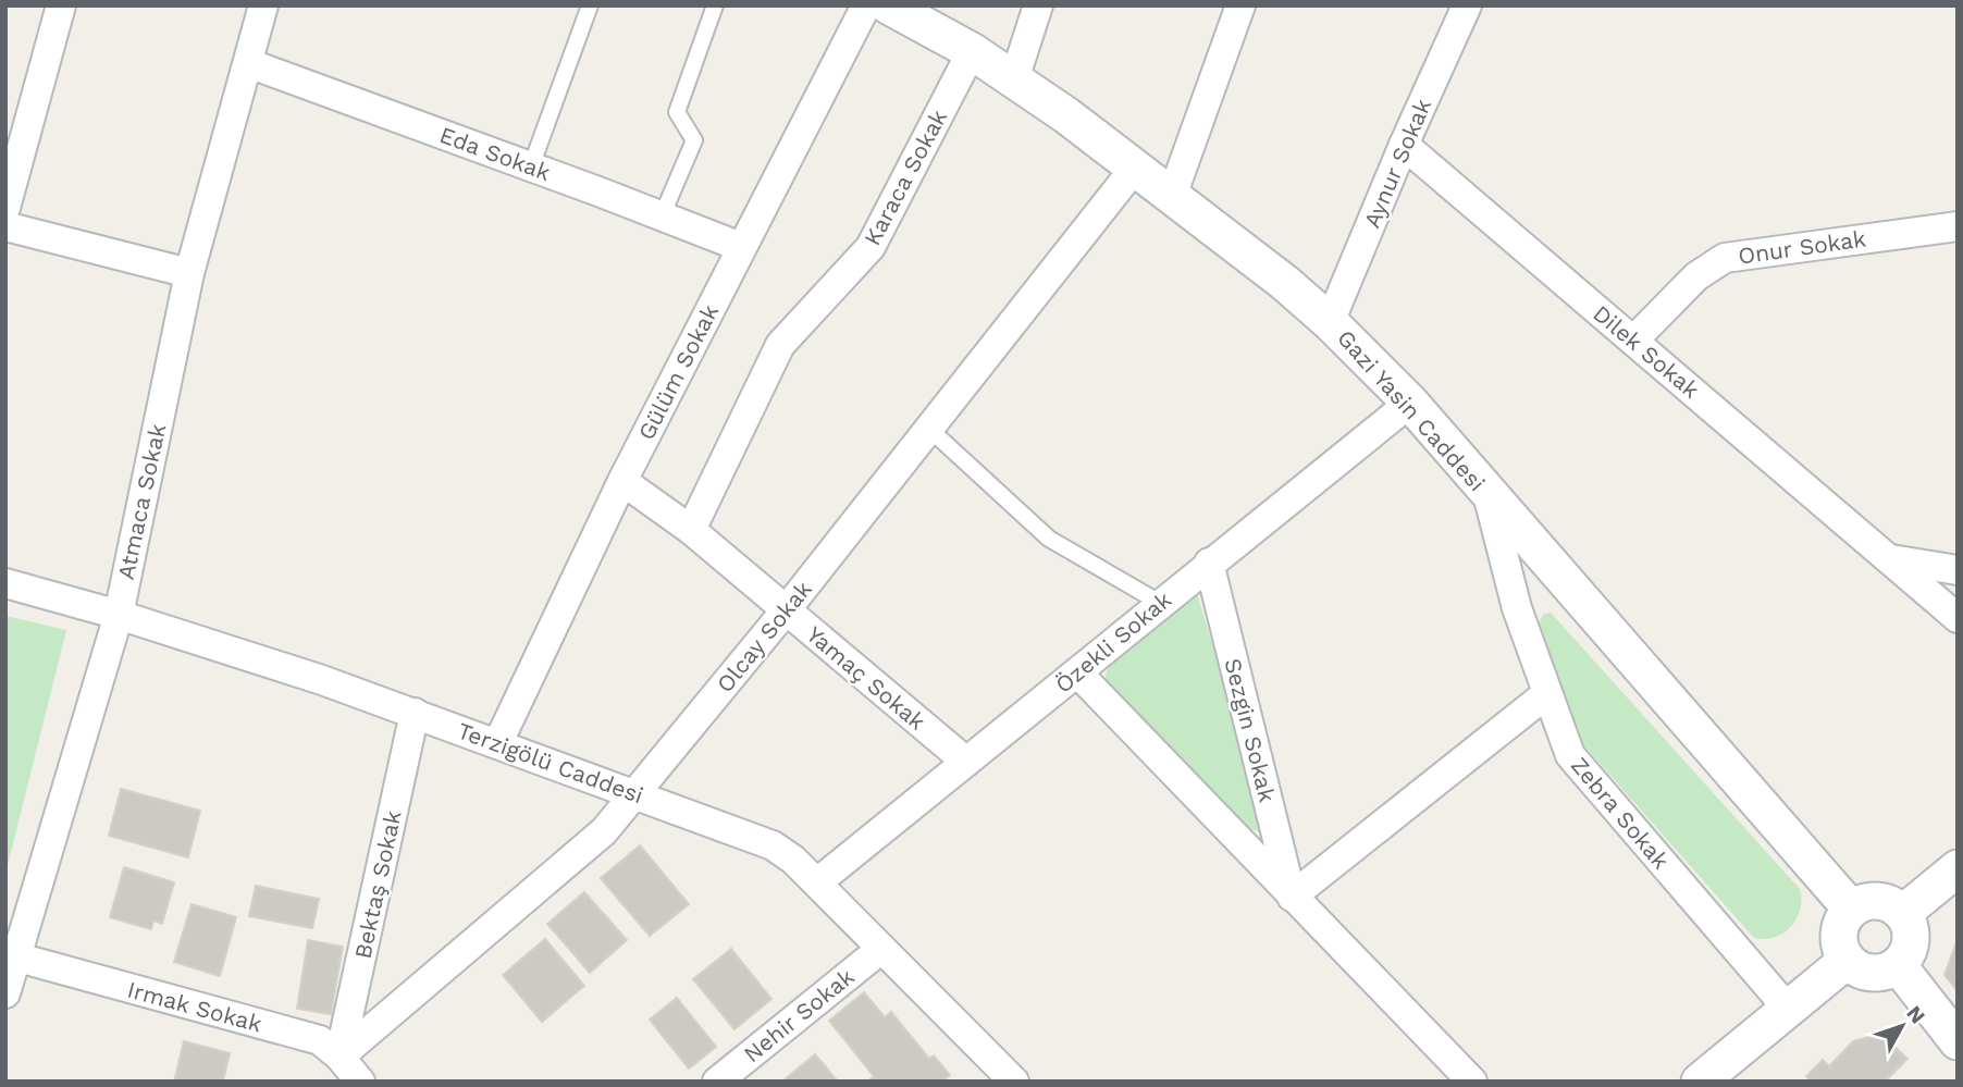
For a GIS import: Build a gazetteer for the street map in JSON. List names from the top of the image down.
{
  "streets": {
    "street": [
      "Eda Sokak",
      "Aynur Sokak",
      "Karaca Sokak",
      "Onur Sokak",
      "Dilek Sokak",
      "Gülüm Sokak",
      "Gazi Yasin Caddesi",
      "Atmaca Sokak",
      "Olcay Sokak",
      "Özekli Sokak",
      "Yamaç Sokak",
      "Sezgin Sokak",
      "Terzigölü Caddesi",
      "Zebra Sokak",
      "Bektaş Sokak",
      "Irmak Sokak",
      "Nehir Sokak"
    ]
  },
  "crossings": [
    ["Eda Sokak", "Gülüm Sokak"],
    ["Eda Sokak", "Atmaca Sokak"],
    ["Aynur Sokak", "Dilek Sokak"],
    ["Aynur Sokak", "Gazi Yasin Caddesi"],
    ["Karaca Sokak", "Gazi Yasin Caddesi"],
    ["Karaca Sokak", "Yamaç Sokak"],
    ["Onur Sokak", "Dilek Sokak"],
    ["Gülüm Sokak", "Yamaç Sokak"],
    ["Gülüm Sokak", "Terzigölü Caddesi"],
    ["Gazi Yasin Caddesi", "Olcay Sokak"],
    ["Gazi Yasin Caddesi", "Özekli Sokak"],
    ["Gazi Yasin Caddesi", "Zebra Sokak"],
    ["Atmaca Sokak", "Terzigölü Caddesi"],
    ["Atmaca Sokak", "Irmak Sokak"],
    ["Olcay Sokak", "Yamaç Sokak"],
    ["Olcay Sokak", "Terzigölü Caddesi"],
    ["Olcay Sokak", "Bektaş Sokak"],
    ["Olcay Sokak", "Irmak Sokak"],
    ["Özekli Sokak", "Yamaç Sokak"],
    ["Özekli Sokak", "Sezgin Sokak"],
    ["Özekli Sokak", "Terzigölü Caddesi"],
    ["Terzigölü Caddesi", "Bektaş Sokak"],
    ["Terzigölü Caddesi", "Nehir Sokak"],
    ["Bektaş Sokak", "Irmak Sokak"]
  ],
  "north": "top right"
}
